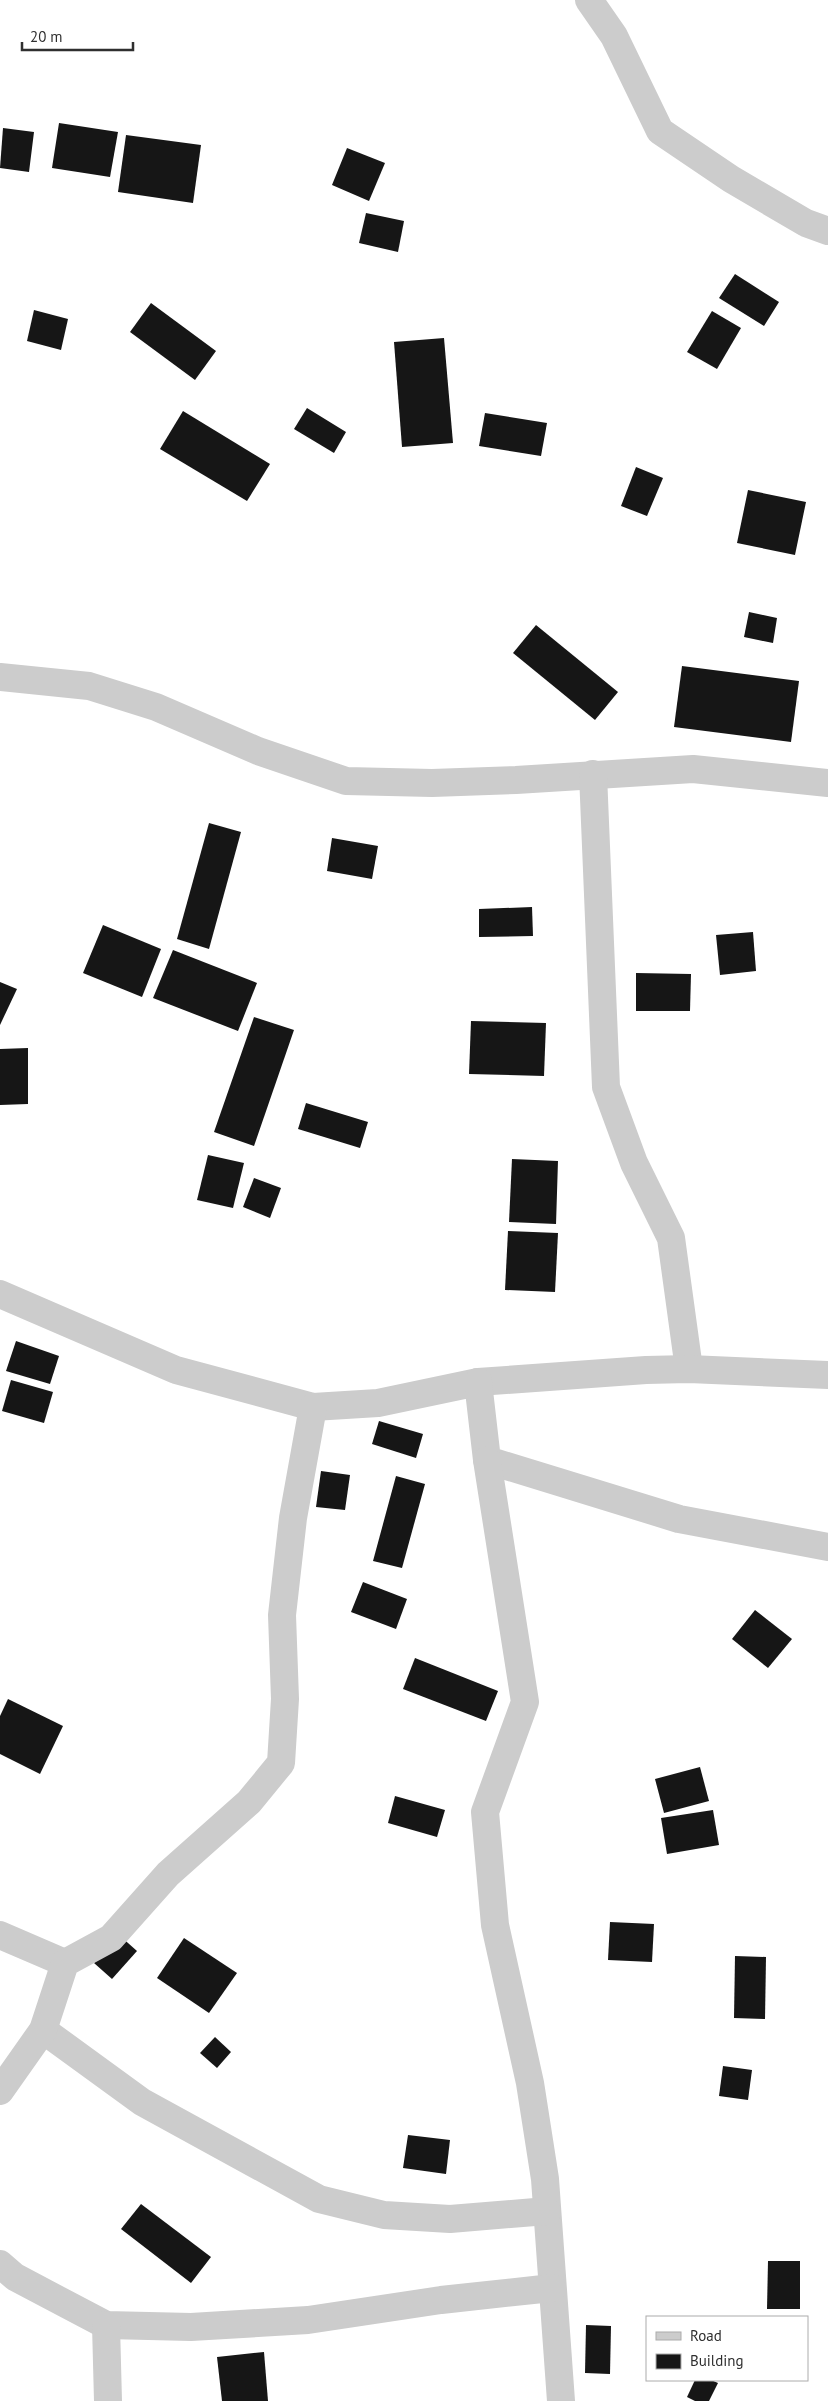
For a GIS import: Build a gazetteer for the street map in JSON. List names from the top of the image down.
{
  "legend": ["Road", "Building"],
  "scale_bar": "20 m"
}
